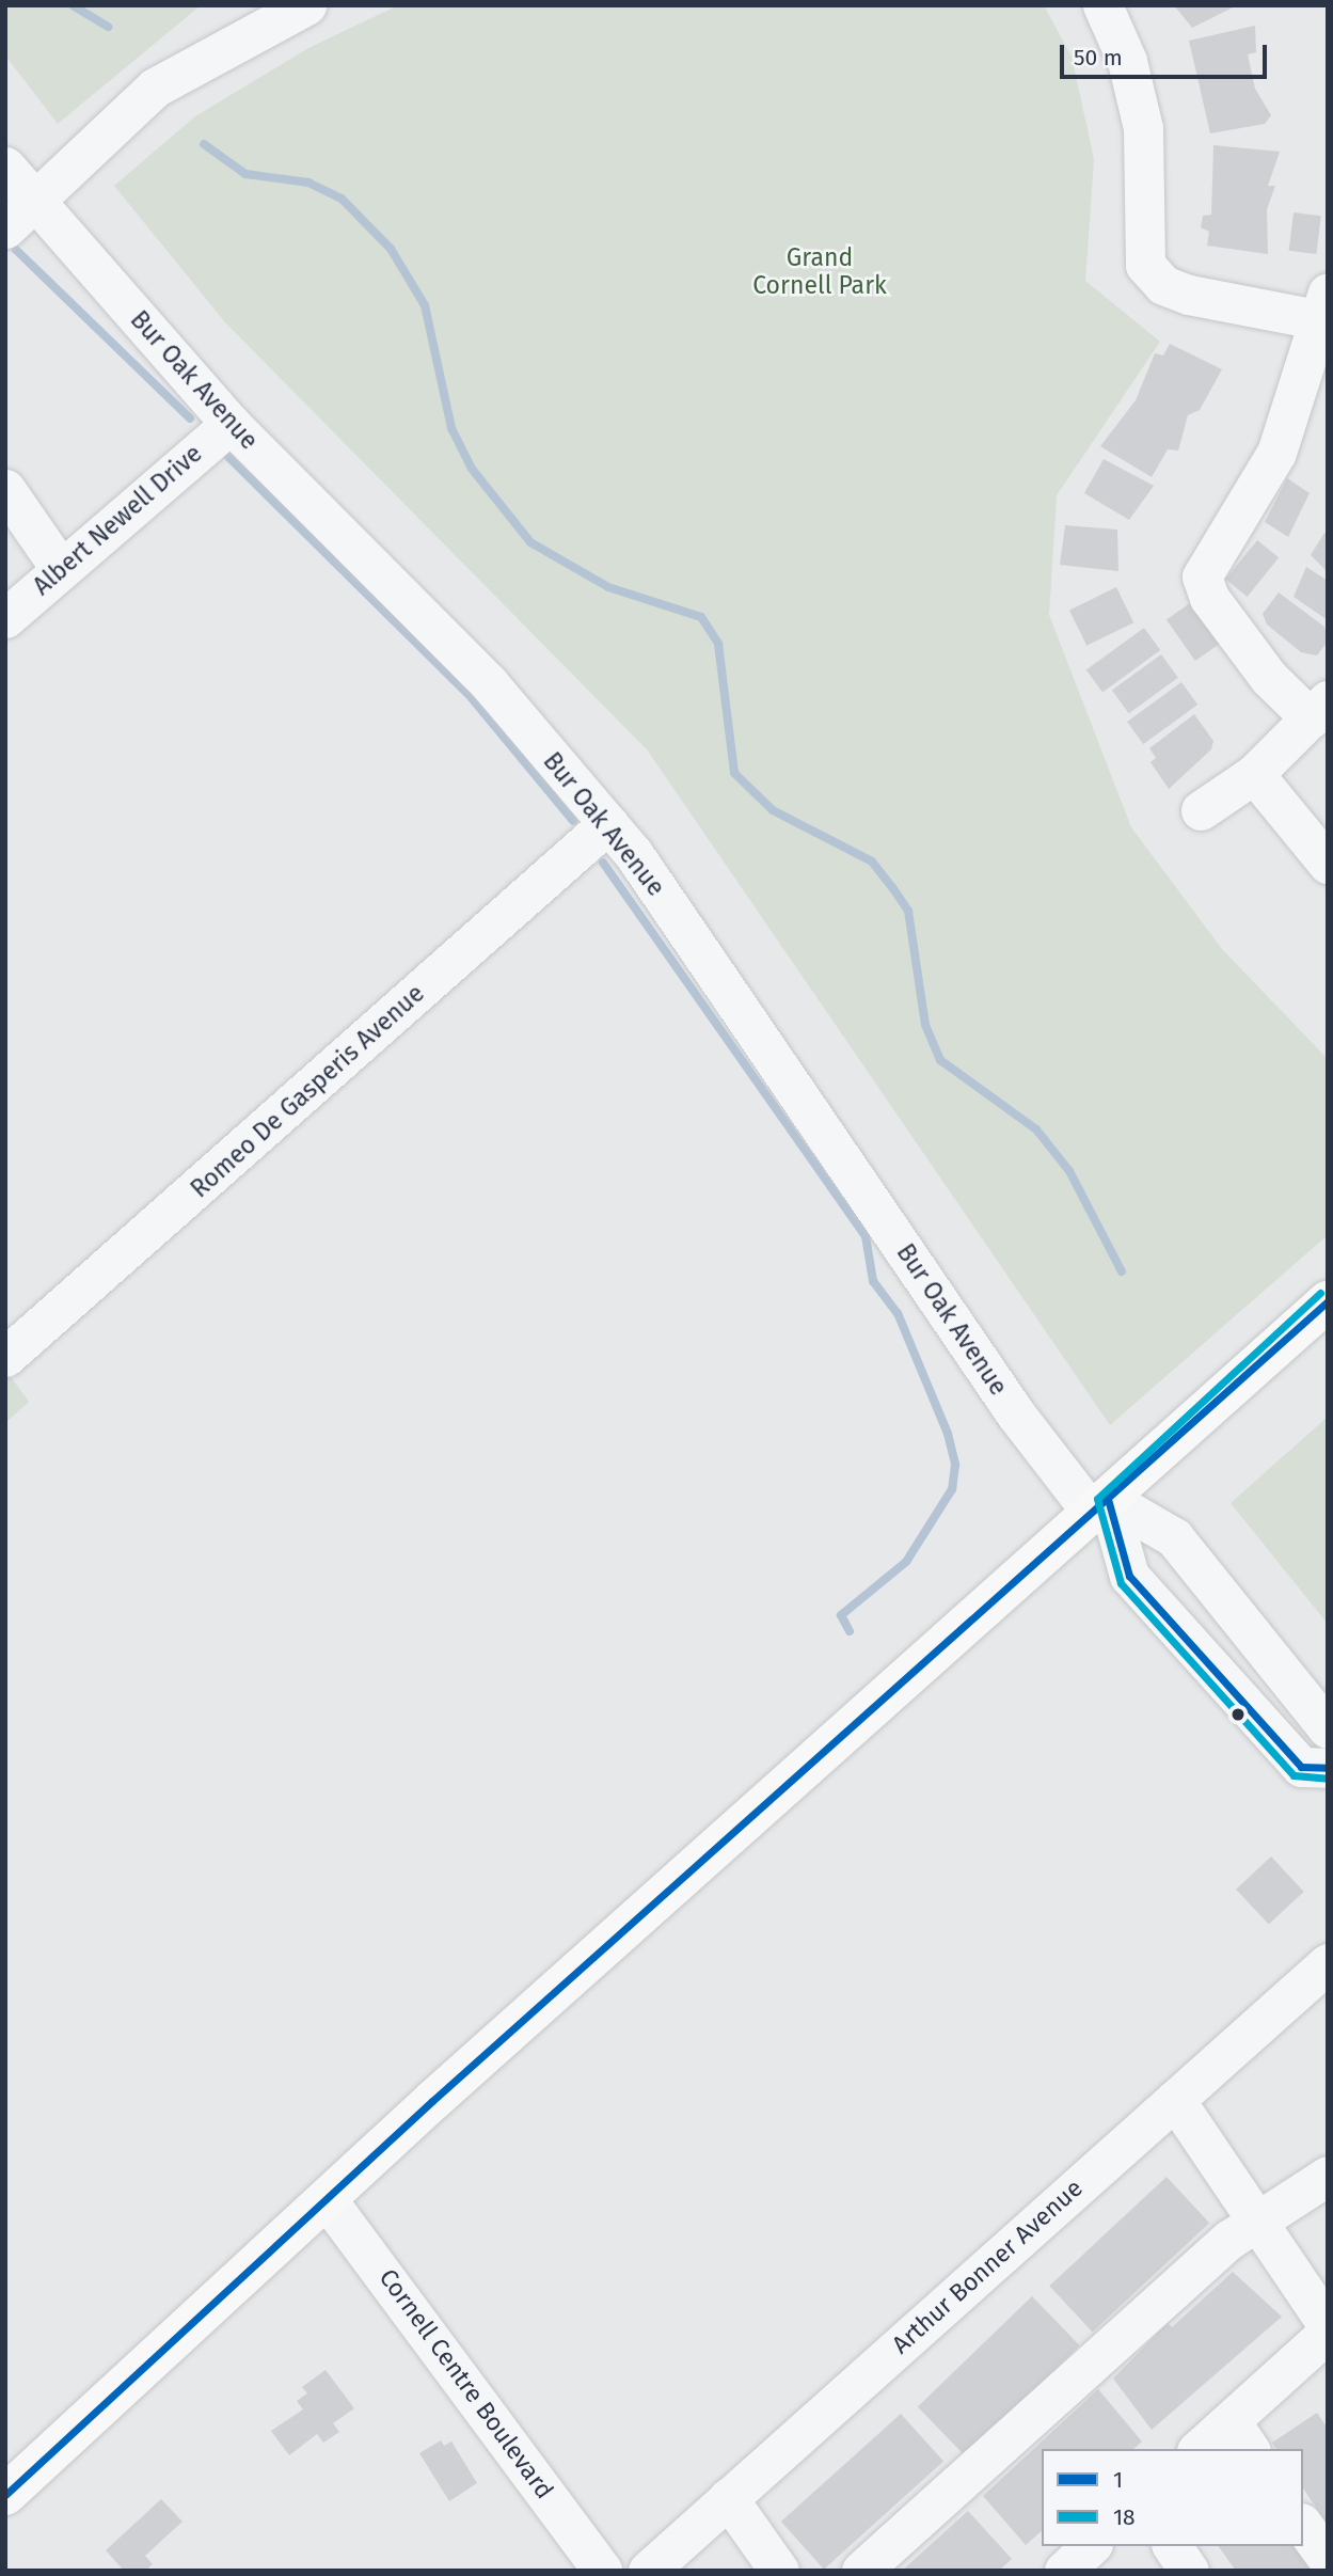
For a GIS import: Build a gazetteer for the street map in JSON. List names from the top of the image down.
{
  "streets": {
    "street": [
      "Bur Oak Avenue",
      "Albert Newell Drive",
      "Romeo De Gasperis Avenue",
      "Arthur Bonner Avenue",
      "Cornell Centre Boulevard"
    ]
  },
  "crossings": [
    ["Bur Oak Avenue", "Albert Newell Drive"],
    ["Bur Oak Avenue", "Romeo De Gasperis Avenue"]
  ],
  "parks": ["Grand Cornell Park"],
  "lines": ["transit line 18", "transit line 1"],
  "legend": ["1", "18"],
  "scale_bar": "50 m"
}
